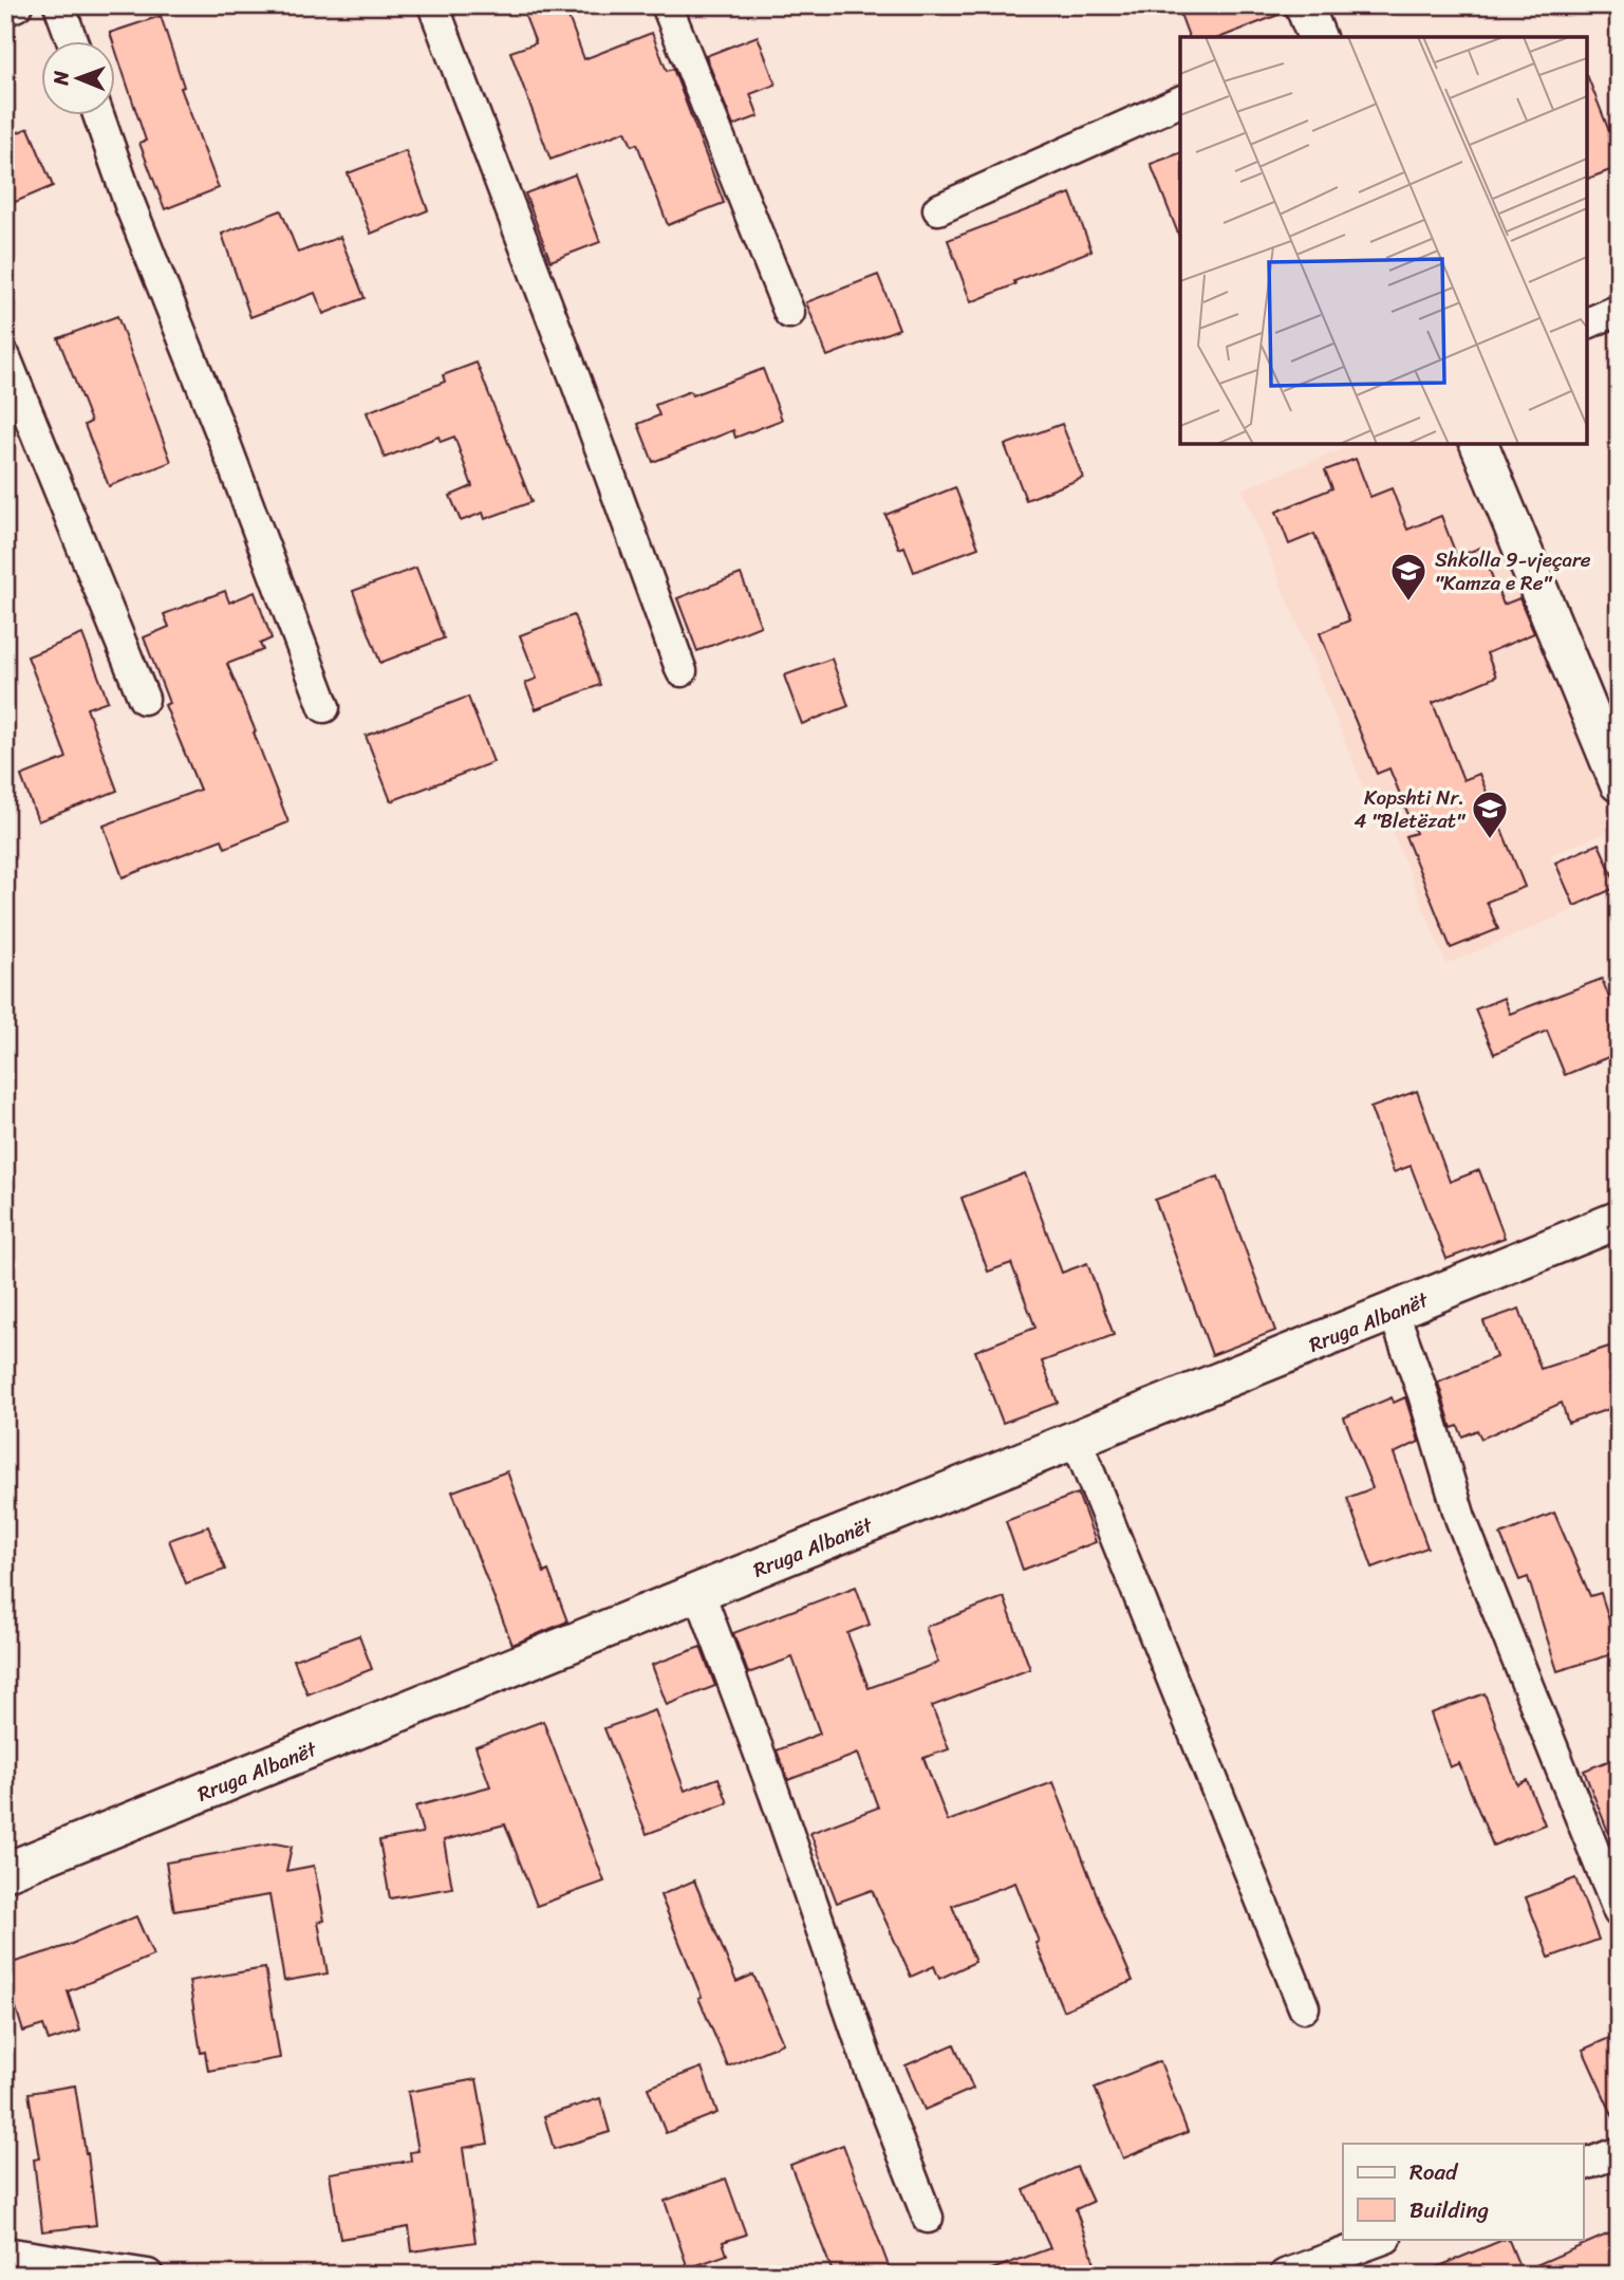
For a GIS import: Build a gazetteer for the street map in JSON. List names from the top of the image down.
{
  "streets": {
    "street": ["Rruga Albanët"]
  },
  "places": {
    "school or university": ["Shkolla 9-vjeçare \"Kamza e Re\"", "Kopshti Nr. 4 \"Bletëzat\""]
  },
  "legend": ["Road", "Building"],
  "north": "left"
}
